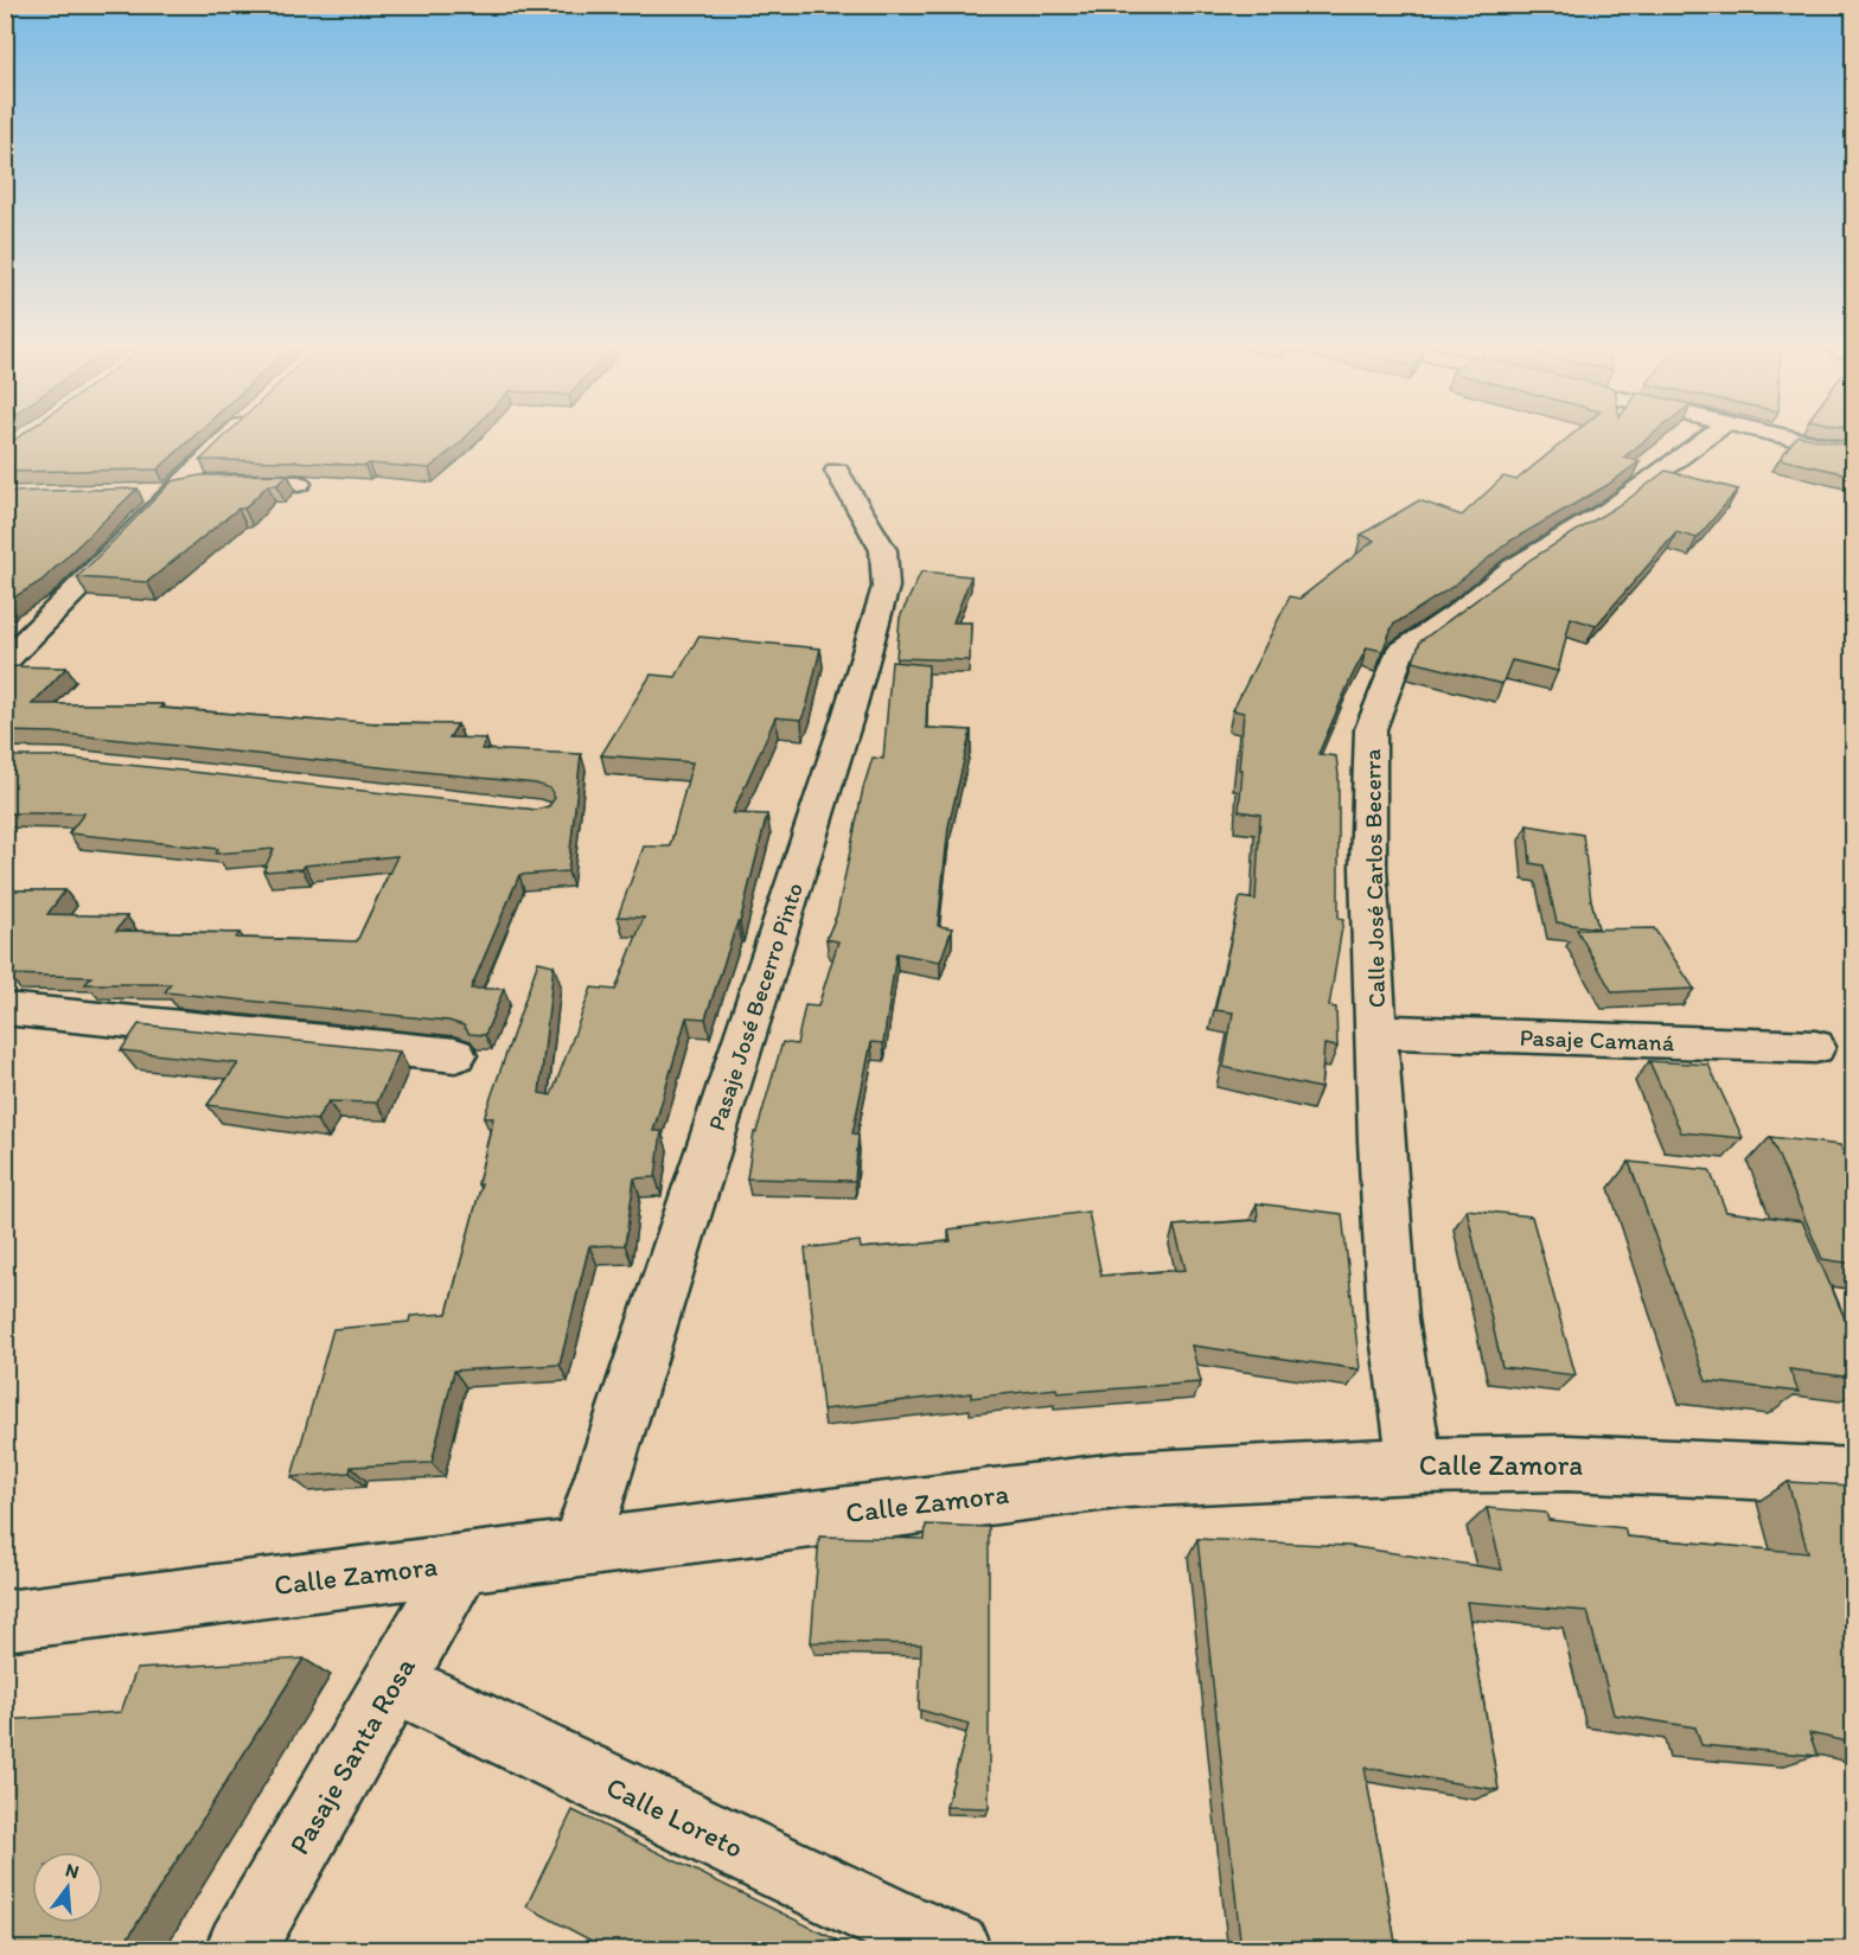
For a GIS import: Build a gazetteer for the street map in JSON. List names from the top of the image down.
{
  "streets": {
    "street": [
      "Calle José Carlos Becerra",
      "Pasaje José Becerro Pinto",
      "Pasaje Camaná",
      "Calle Zamora",
      "Pasaje Santa Rosa",
      "Calle Loreto"
    ]
  },
  "crossings": [
    ["Calle José Carlos Becerra", "Pasaje Camaná"],
    ["Calle José Carlos Becerra", "Calle Zamora"],
    ["Pasaje José Becerro Pinto", "Calle Zamora"],
    ["Calle Zamora", "Pasaje Santa Rosa"],
    ["Pasaje Santa Rosa", "Calle Loreto"]
  ],
  "north": "top"
}
